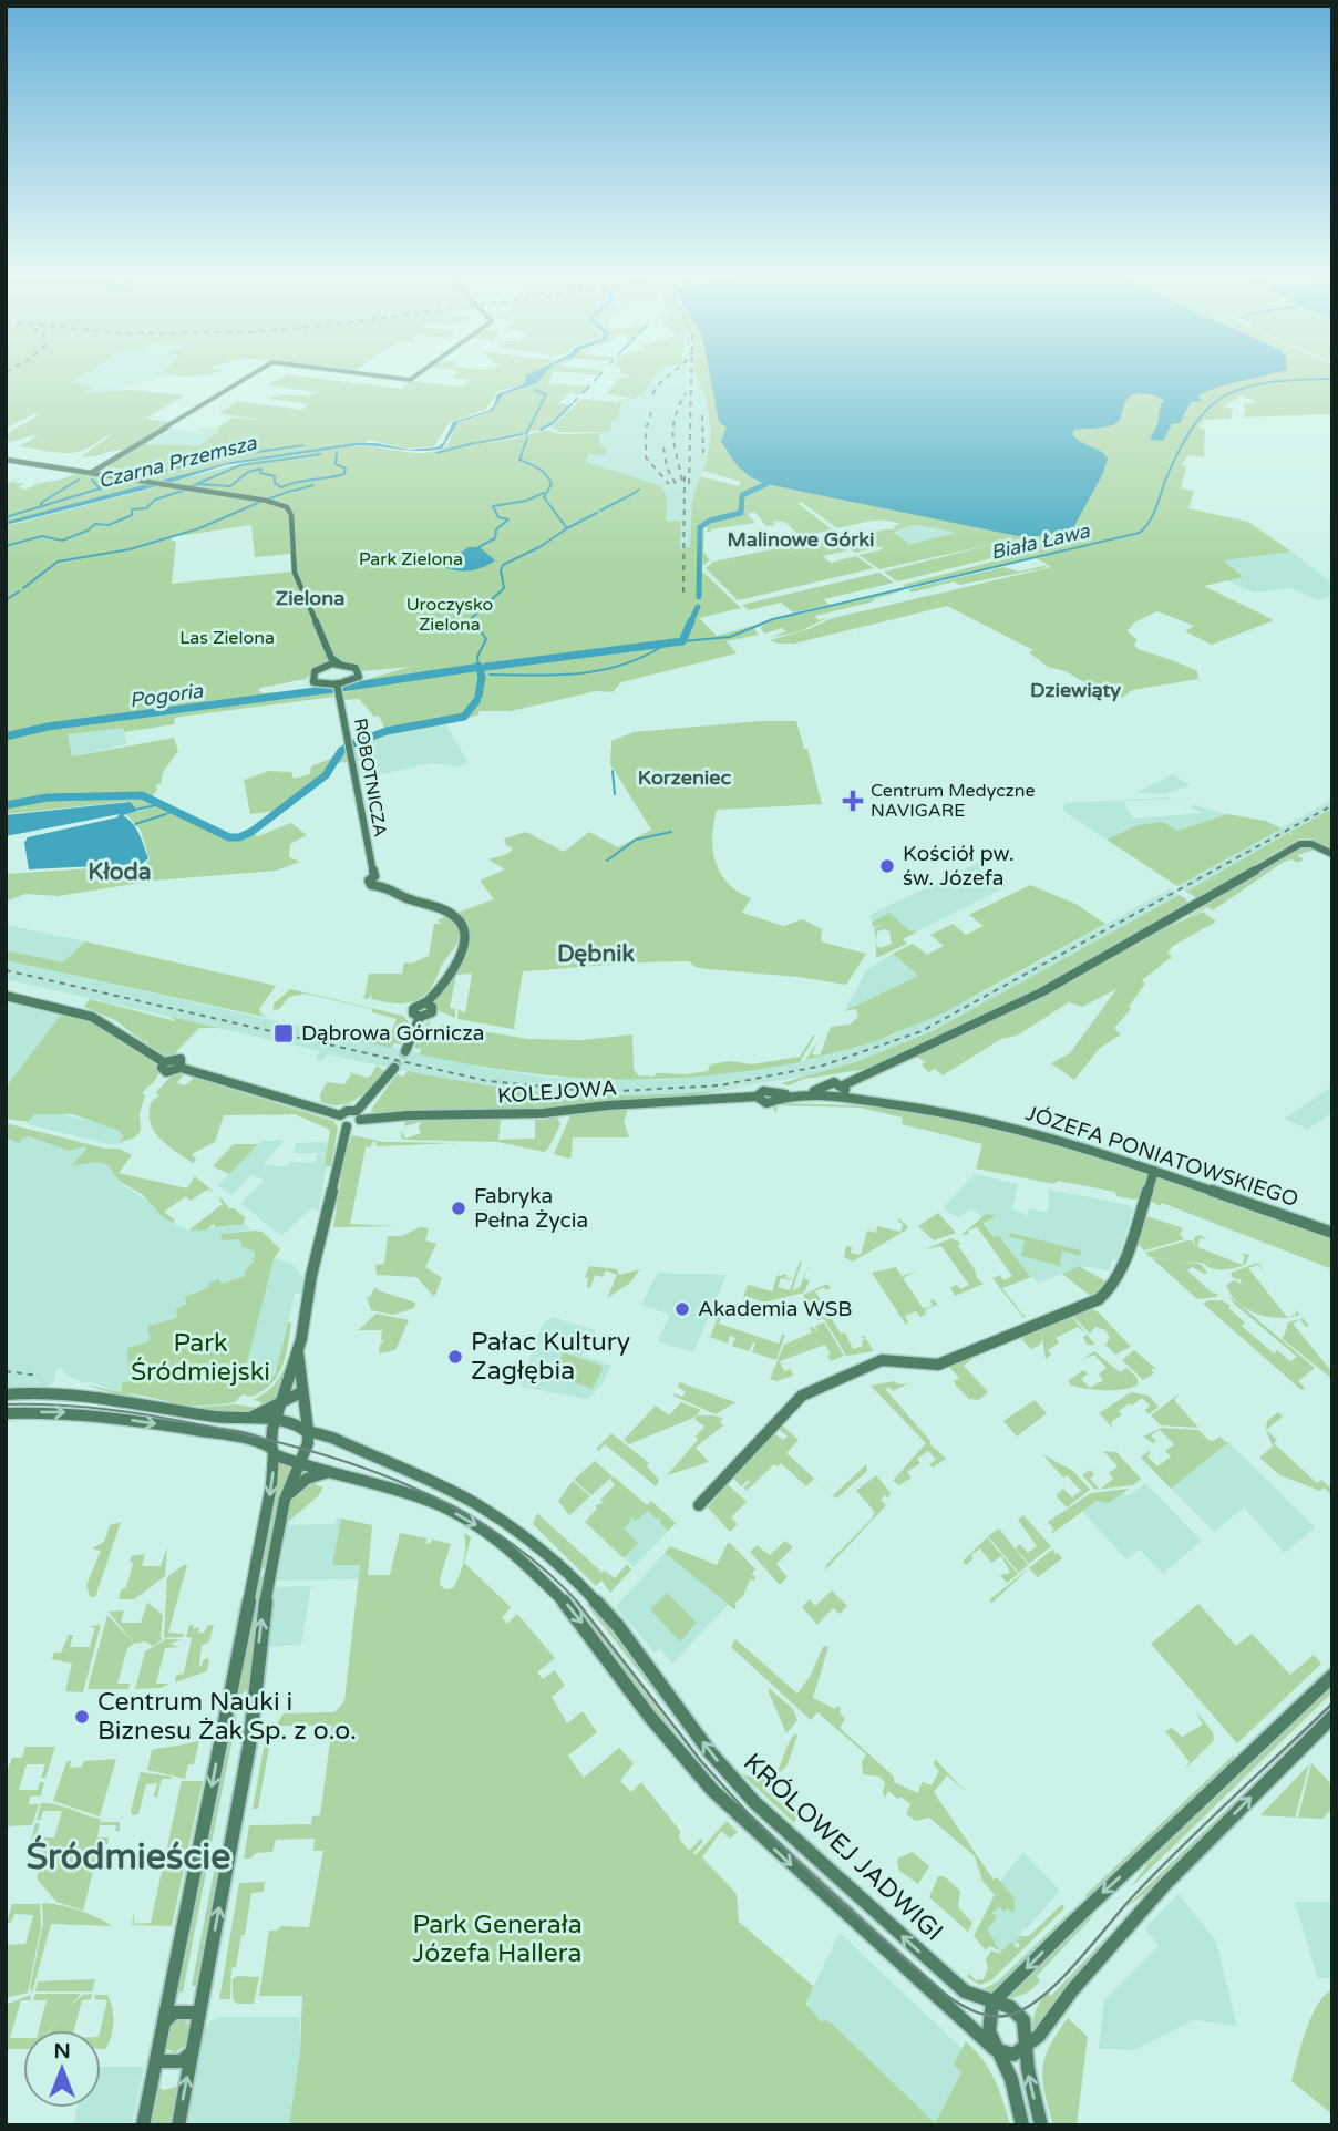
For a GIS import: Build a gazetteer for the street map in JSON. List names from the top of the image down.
{
  "streets": {
    "street": [
      "ROBOTNICZA",
      "KOLEJOWA",
      "JÓZEFA PONIATOWSKIEGO",
      "KRÓLOWEJ JADWIGI"
    ]
  },
  "crossings": [
    ["KOLEJOWA", "JÓZEFA PONIATOWSKIEGO"]
  ],
  "districts": [
    "Malinowe Górki",
    "Zielona",
    "Dziewiąty",
    "Korzeniec",
    "Kłoda",
    "Dębnik",
    "Śródmieście"
  ],
  "water": ["Czarna Przemsza", "Biała Ława", "Pogoria"],
  "parks": [
    "Park Zielona",
    "Uroczysko Zielona",
    "Las Zielona",
    "Park Śródmiejski",
    "Park Generała Józefa Hallera"
  ],
  "places": {
    "health": ["Centrum Medyczne NAVIGARE"],
    "other": [
      "Kościół pw. św. Józefa",
      "Fabryka Pełna Życia",
      "Akademia WSB",
      "Pałac Kultury Zagłębia",
      "Centrum Nauki i Biznesu Żak Sp. z o.o."
    ],
    "transit": ["Dąbrowa Górnicza"]
  },
  "north": "top"
}
